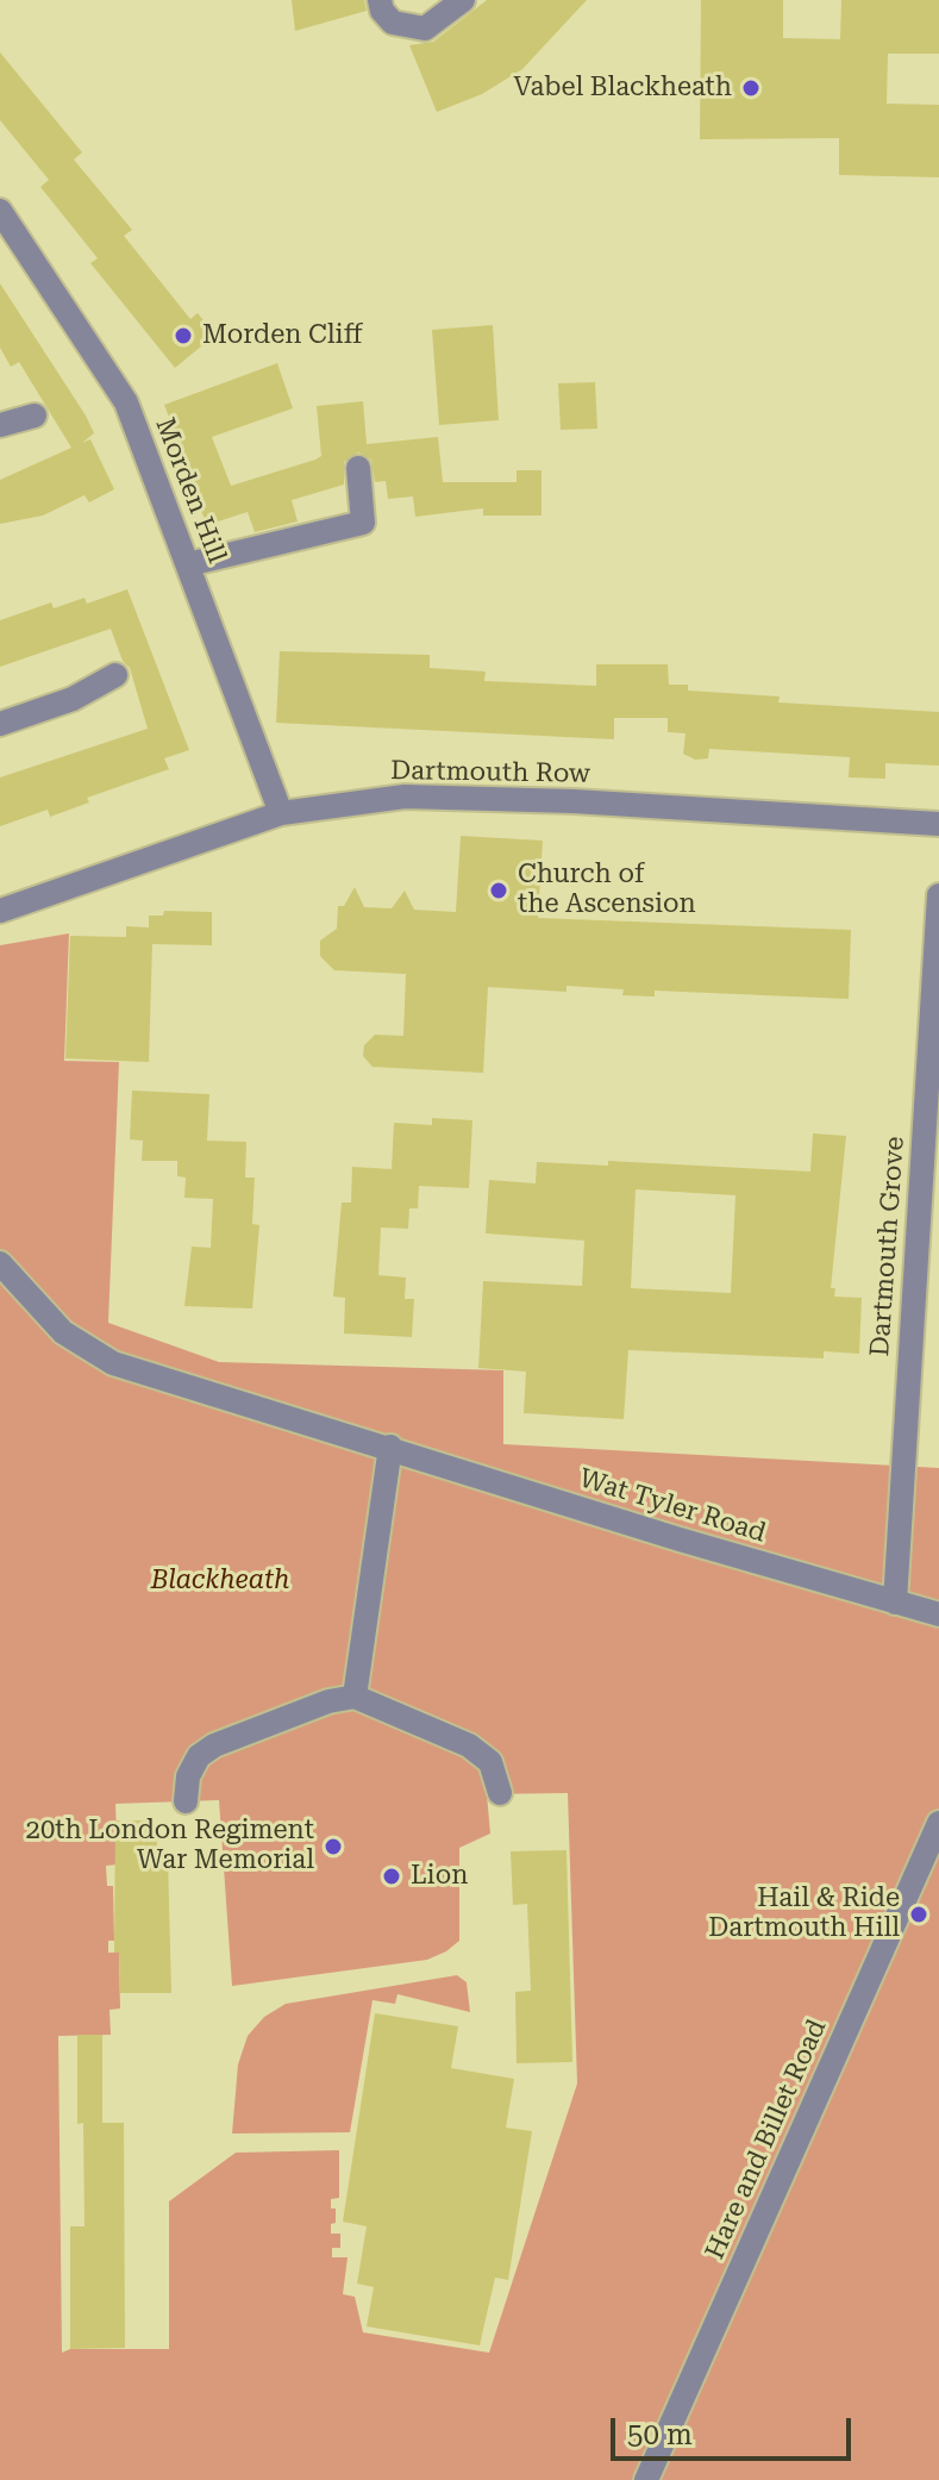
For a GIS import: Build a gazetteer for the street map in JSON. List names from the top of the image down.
{
  "streets": {
    "street": [
      "Morden Hill",
      "Dartmouth Row",
      "Dartmouth Grove",
      "Wat Tyler Road",
      "Hare and Billet Road"
    ]
  },
  "crossings": [
    ["Morden Hill", "Dartmouth Row"],
    ["Dartmouth Grove", "Wat Tyler Road"]
  ],
  "parks": ["Blackheath"],
  "places": [
    "Vabel Blackheath",
    "Morden Cliff",
    "Church of the Ascension",
    "20th London Regiment War Memorial",
    "Lion",
    "Hail & Ride Dartmouth Hill"
  ],
  "scale_bar": "50 m"
}
